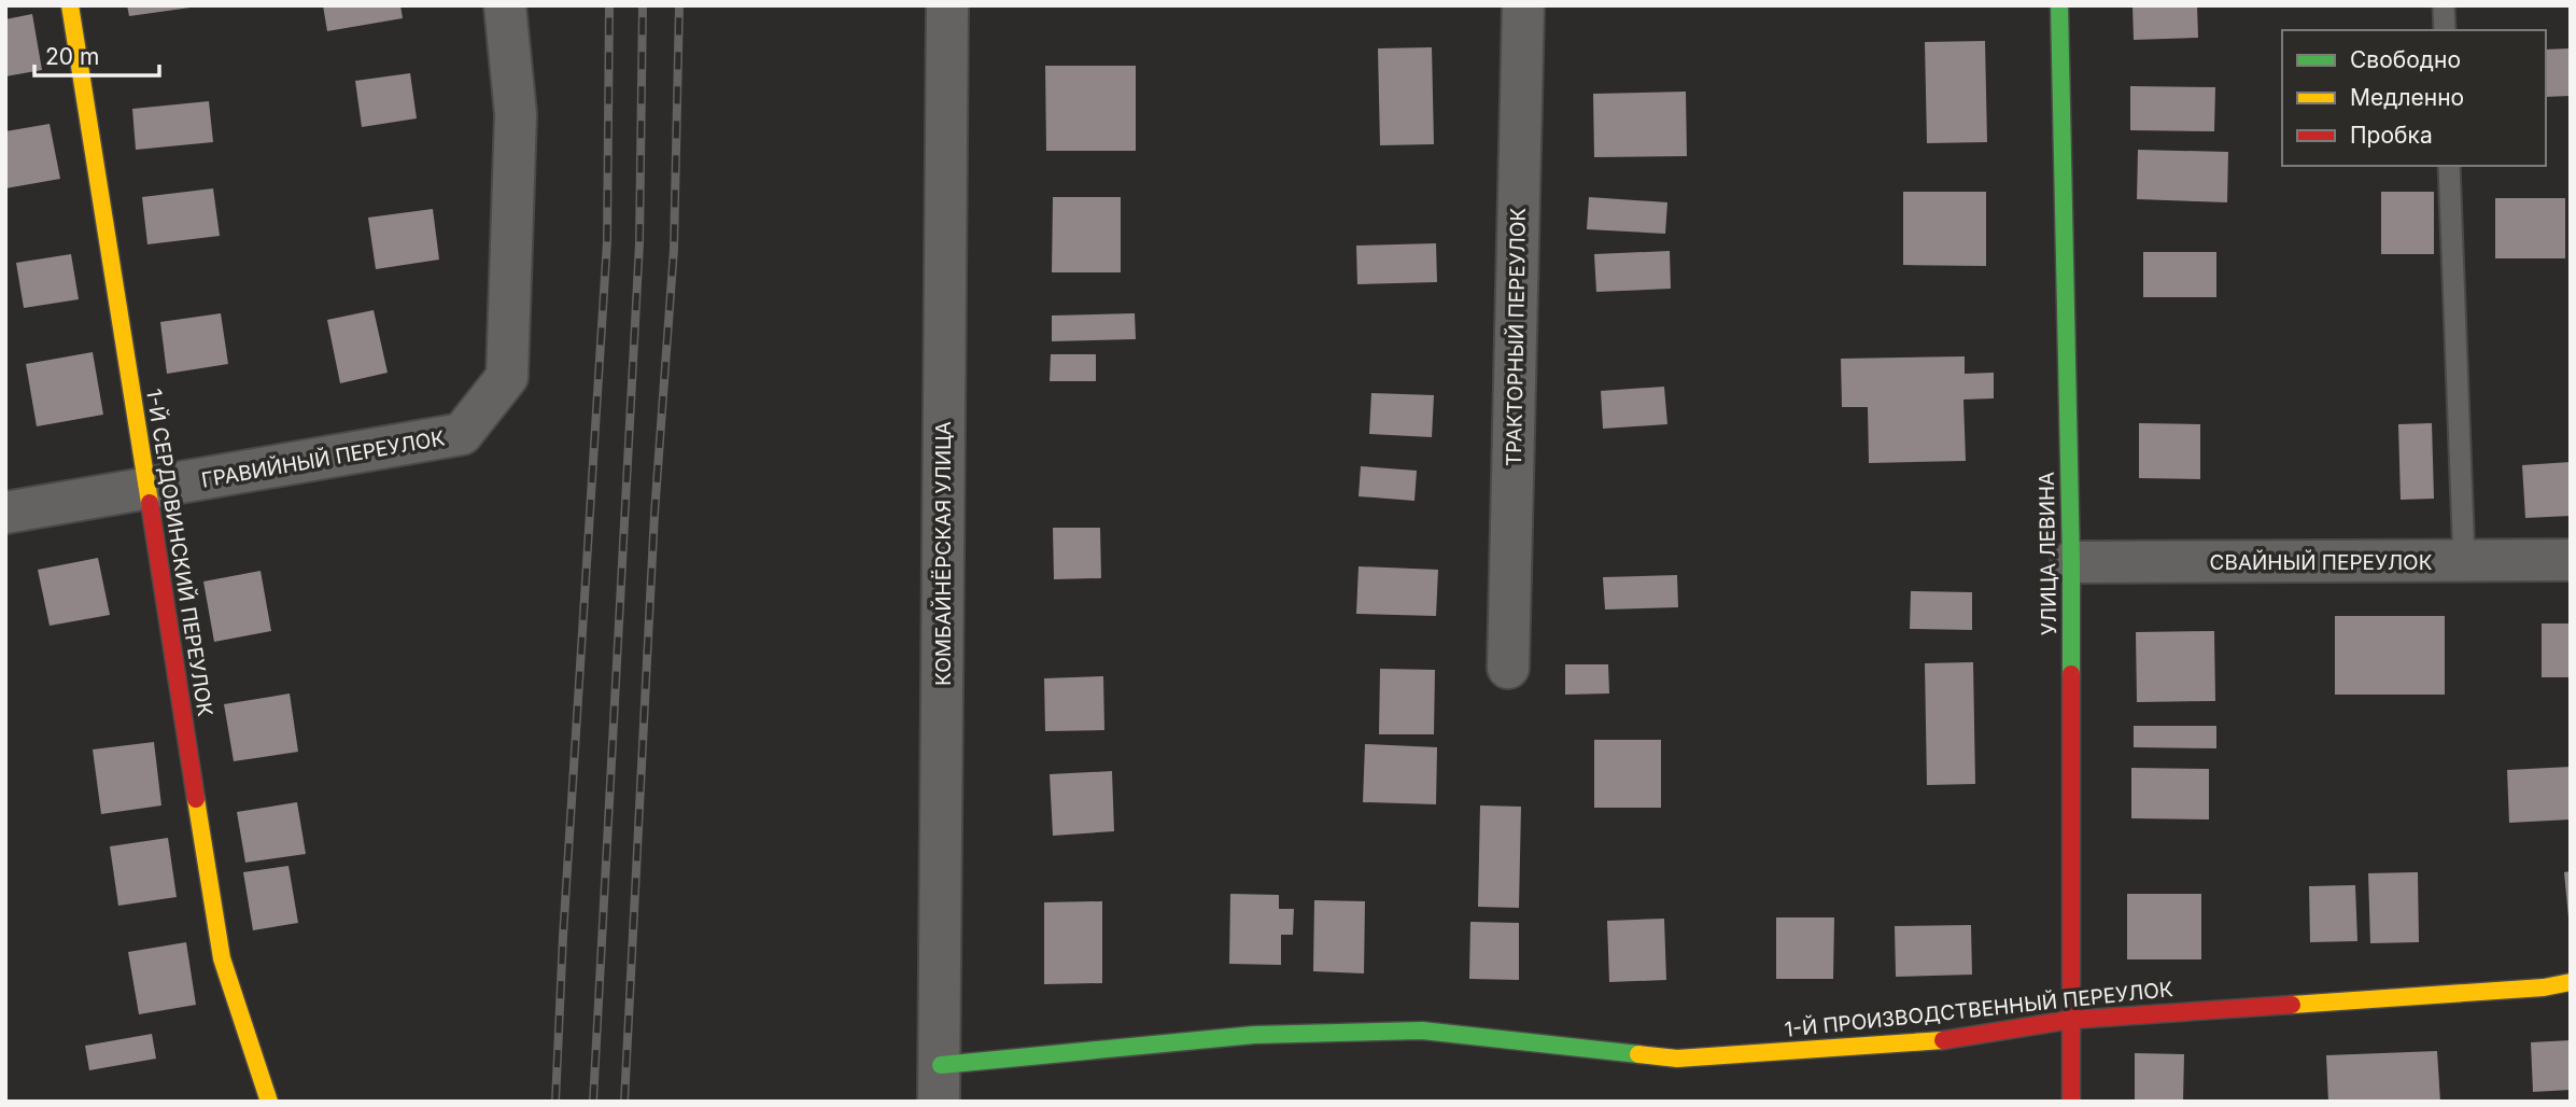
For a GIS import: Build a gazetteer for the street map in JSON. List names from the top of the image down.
{
  "streets": {
    "street": [
      "ТРАКТОРНЫЙ ПЕРЕУЛОК",
      "ГРАВИЙНЫЙ ПЕРЕУЛОК",
      "1-Й СЕРДОВИНСКИЙ ПЕРЕУЛОК",
      "КОМБАЙНЁРСКАЯ УЛИЦА",
      "УЛИЦА ЛЕВИНА",
      "СВАЙНЫЙ ПЕРЕУЛОК",
      "1-Й ПРОИЗВОДСТВЕННЫЙ ПЕРЕУЛОК"
    ]
  },
  "crossings": [
    ["ГРАВИЙНЫЙ ПЕРЕУЛОК", "1-Й СЕРДОВИНСКИЙ ПЕРЕУЛОК"],
    ["КОМБАЙНЁРСКАЯ УЛИЦА", "1-Й ПРОИЗВОДСТВЕННЫЙ ПЕРЕУЛОК"],
    ["УЛИЦА ЛЕВИНА", "СВАЙНЫЙ ПЕРЕУЛОК"],
    ["УЛИЦА ЛЕВИНА", "1-Й ПРОИЗВОДСТВЕННЫЙ ПЕРЕУЛОК"]
  ],
  "legend": ["Свободно", "Медленно", "Пробка"],
  "scale_bar": "20 m"
}
